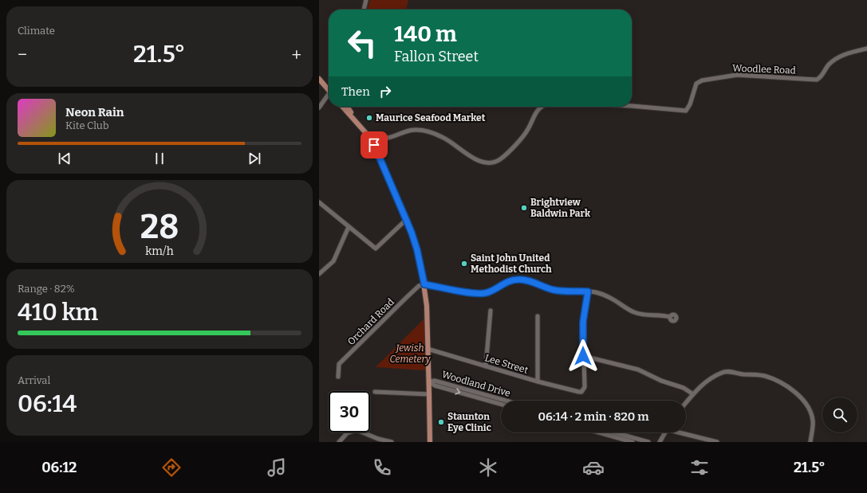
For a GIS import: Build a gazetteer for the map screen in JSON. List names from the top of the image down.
{
  "streets": {
    "street": [
      "Woodlee Road",
      "Orchard Road",
      "Lee Street",
      "Woodland Drive"
    ]
  },
  "parks": ["Jewish Cemetery"],
  "places": [
    "Maurice Seafood Market",
    "Brightview Baldwin Park",
    "Saint John United Methodist Church",
    "Staunton Eye Clinic"
  ],
  "page": {
    "tile": [
      "Climate",
      ["Range · 82%", "410 km"],
      ["Arrival", "06:14"]
    ],
    "turn": ["140 m", "Fallon Street"],
    "heat": ["−", "21.5°", "+"],
    "then": "Then",
    "song": ["Neon Rain", "Kite Club"],
    "limit": "30",
    "trip": "06:14 · 2 min · 820 m",
    "tabs": ["06:12", "21.5°"],
    "gauge": ["28", "km/h"]
  }
}
